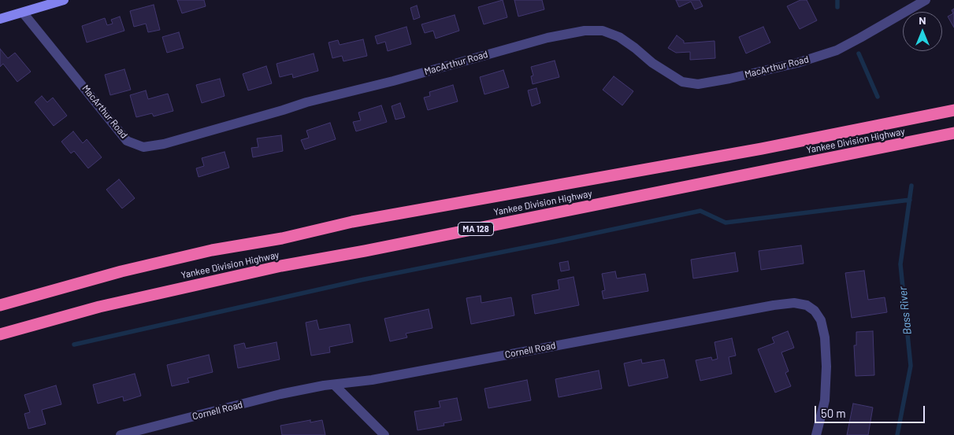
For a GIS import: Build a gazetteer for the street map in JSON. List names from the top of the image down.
{
  "streets": {
    "highway": ["Yankee Division Highway", "MA 128"],
    "street": ["MacArthur Road", "Cornell Road"]
  },
  "water": ["Bass River"],
  "scale_bar": "50 m",
  "north": "top"
}
